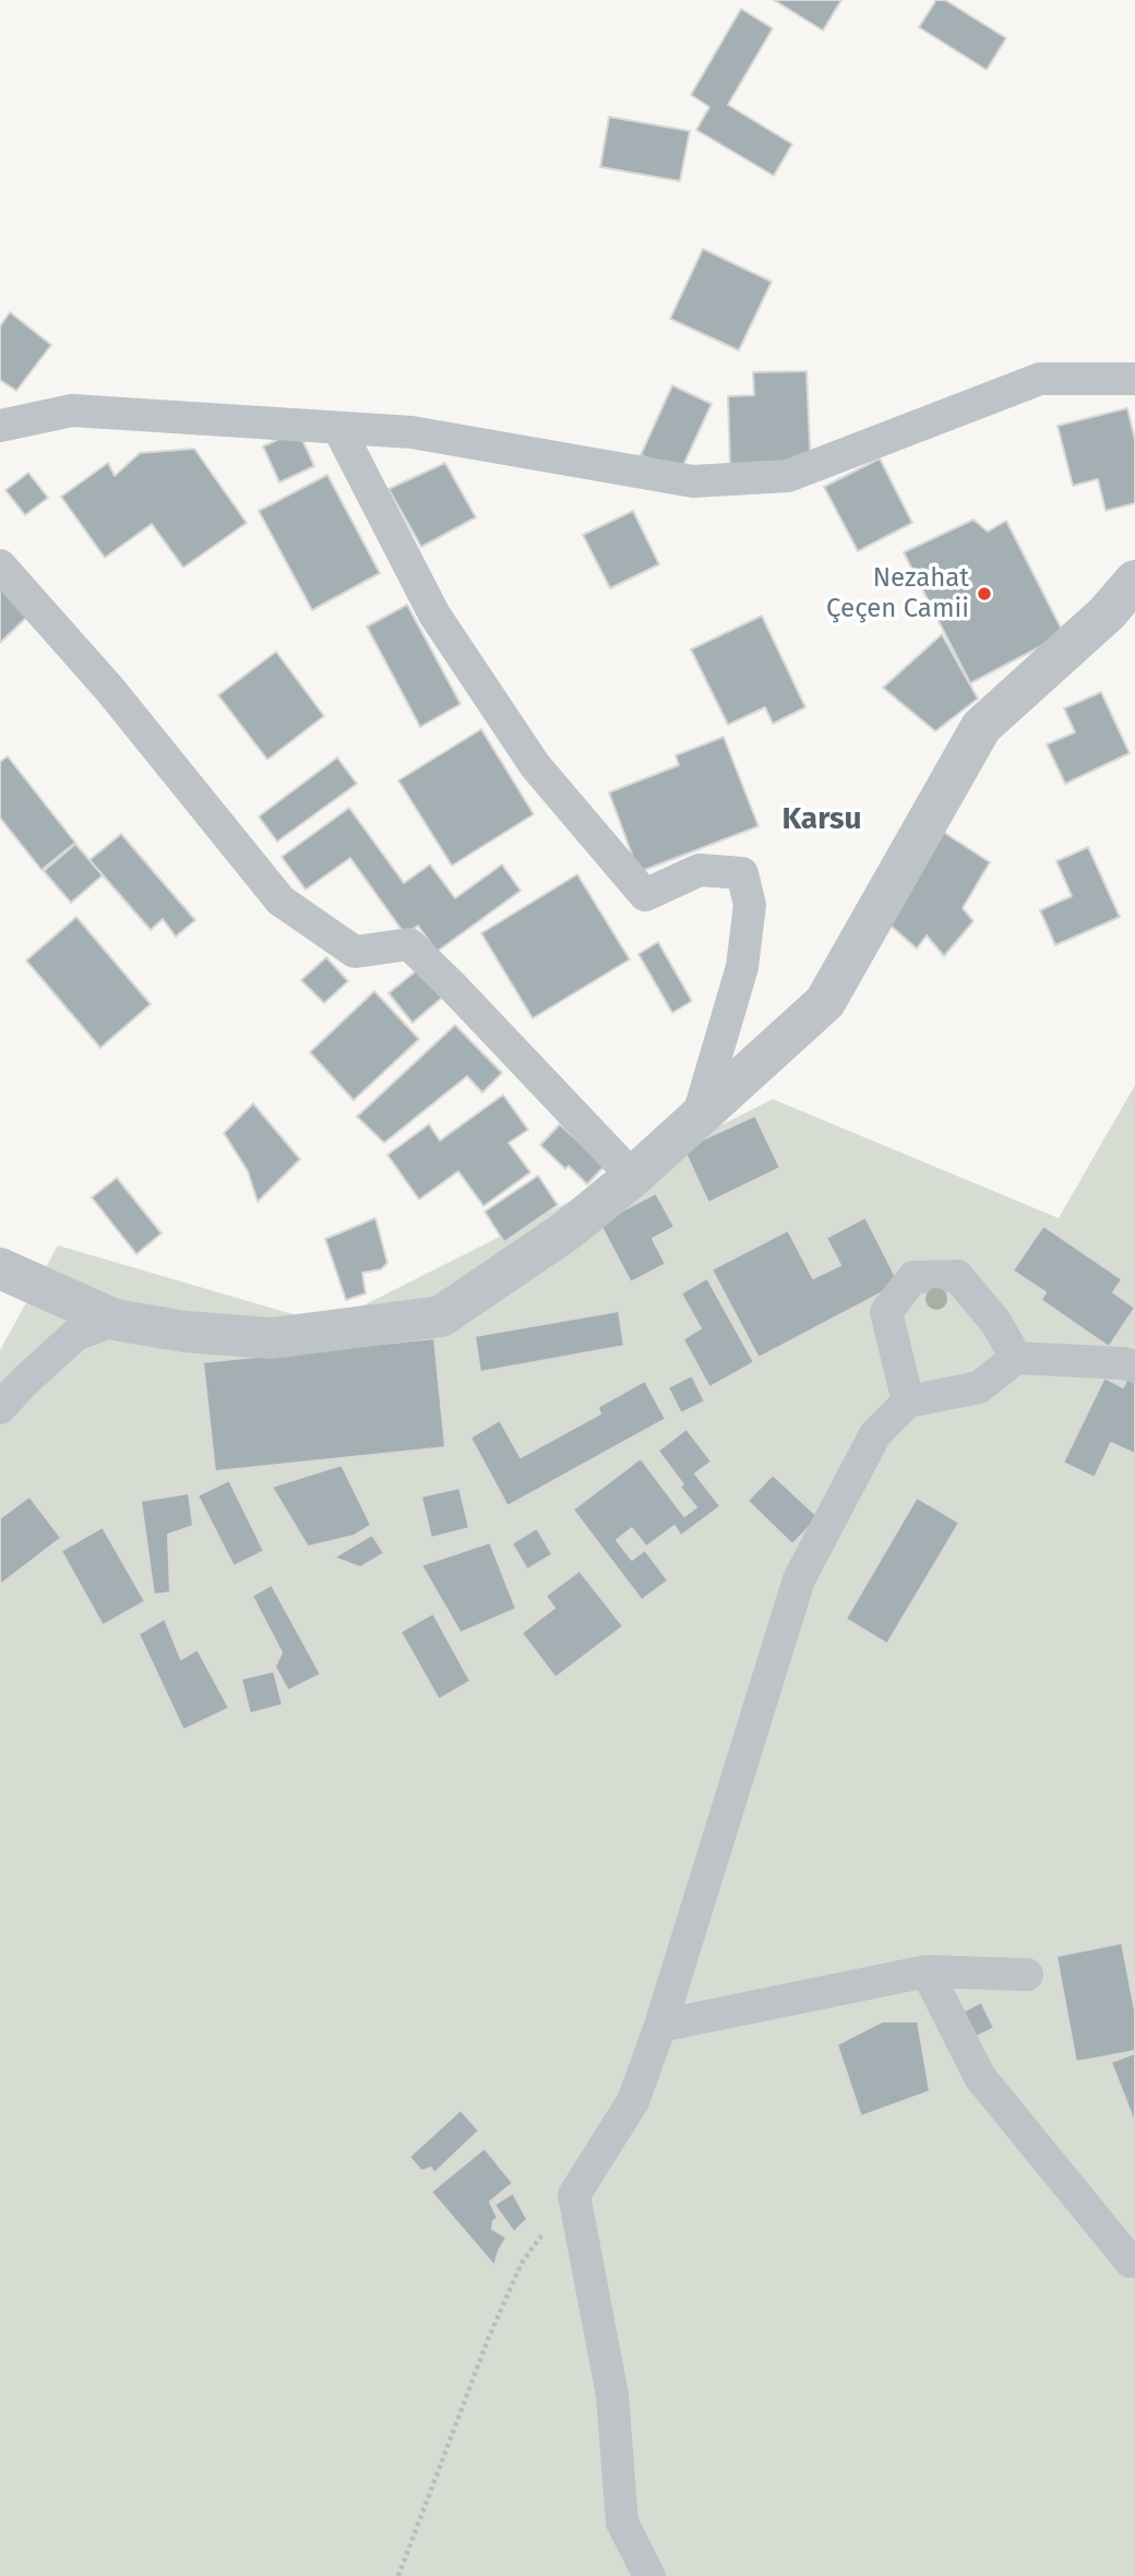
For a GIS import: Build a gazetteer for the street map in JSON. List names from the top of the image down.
{
  "districts": ["Karsu"],
  "places": ["Nezahat Çeçen Camii"]
}
